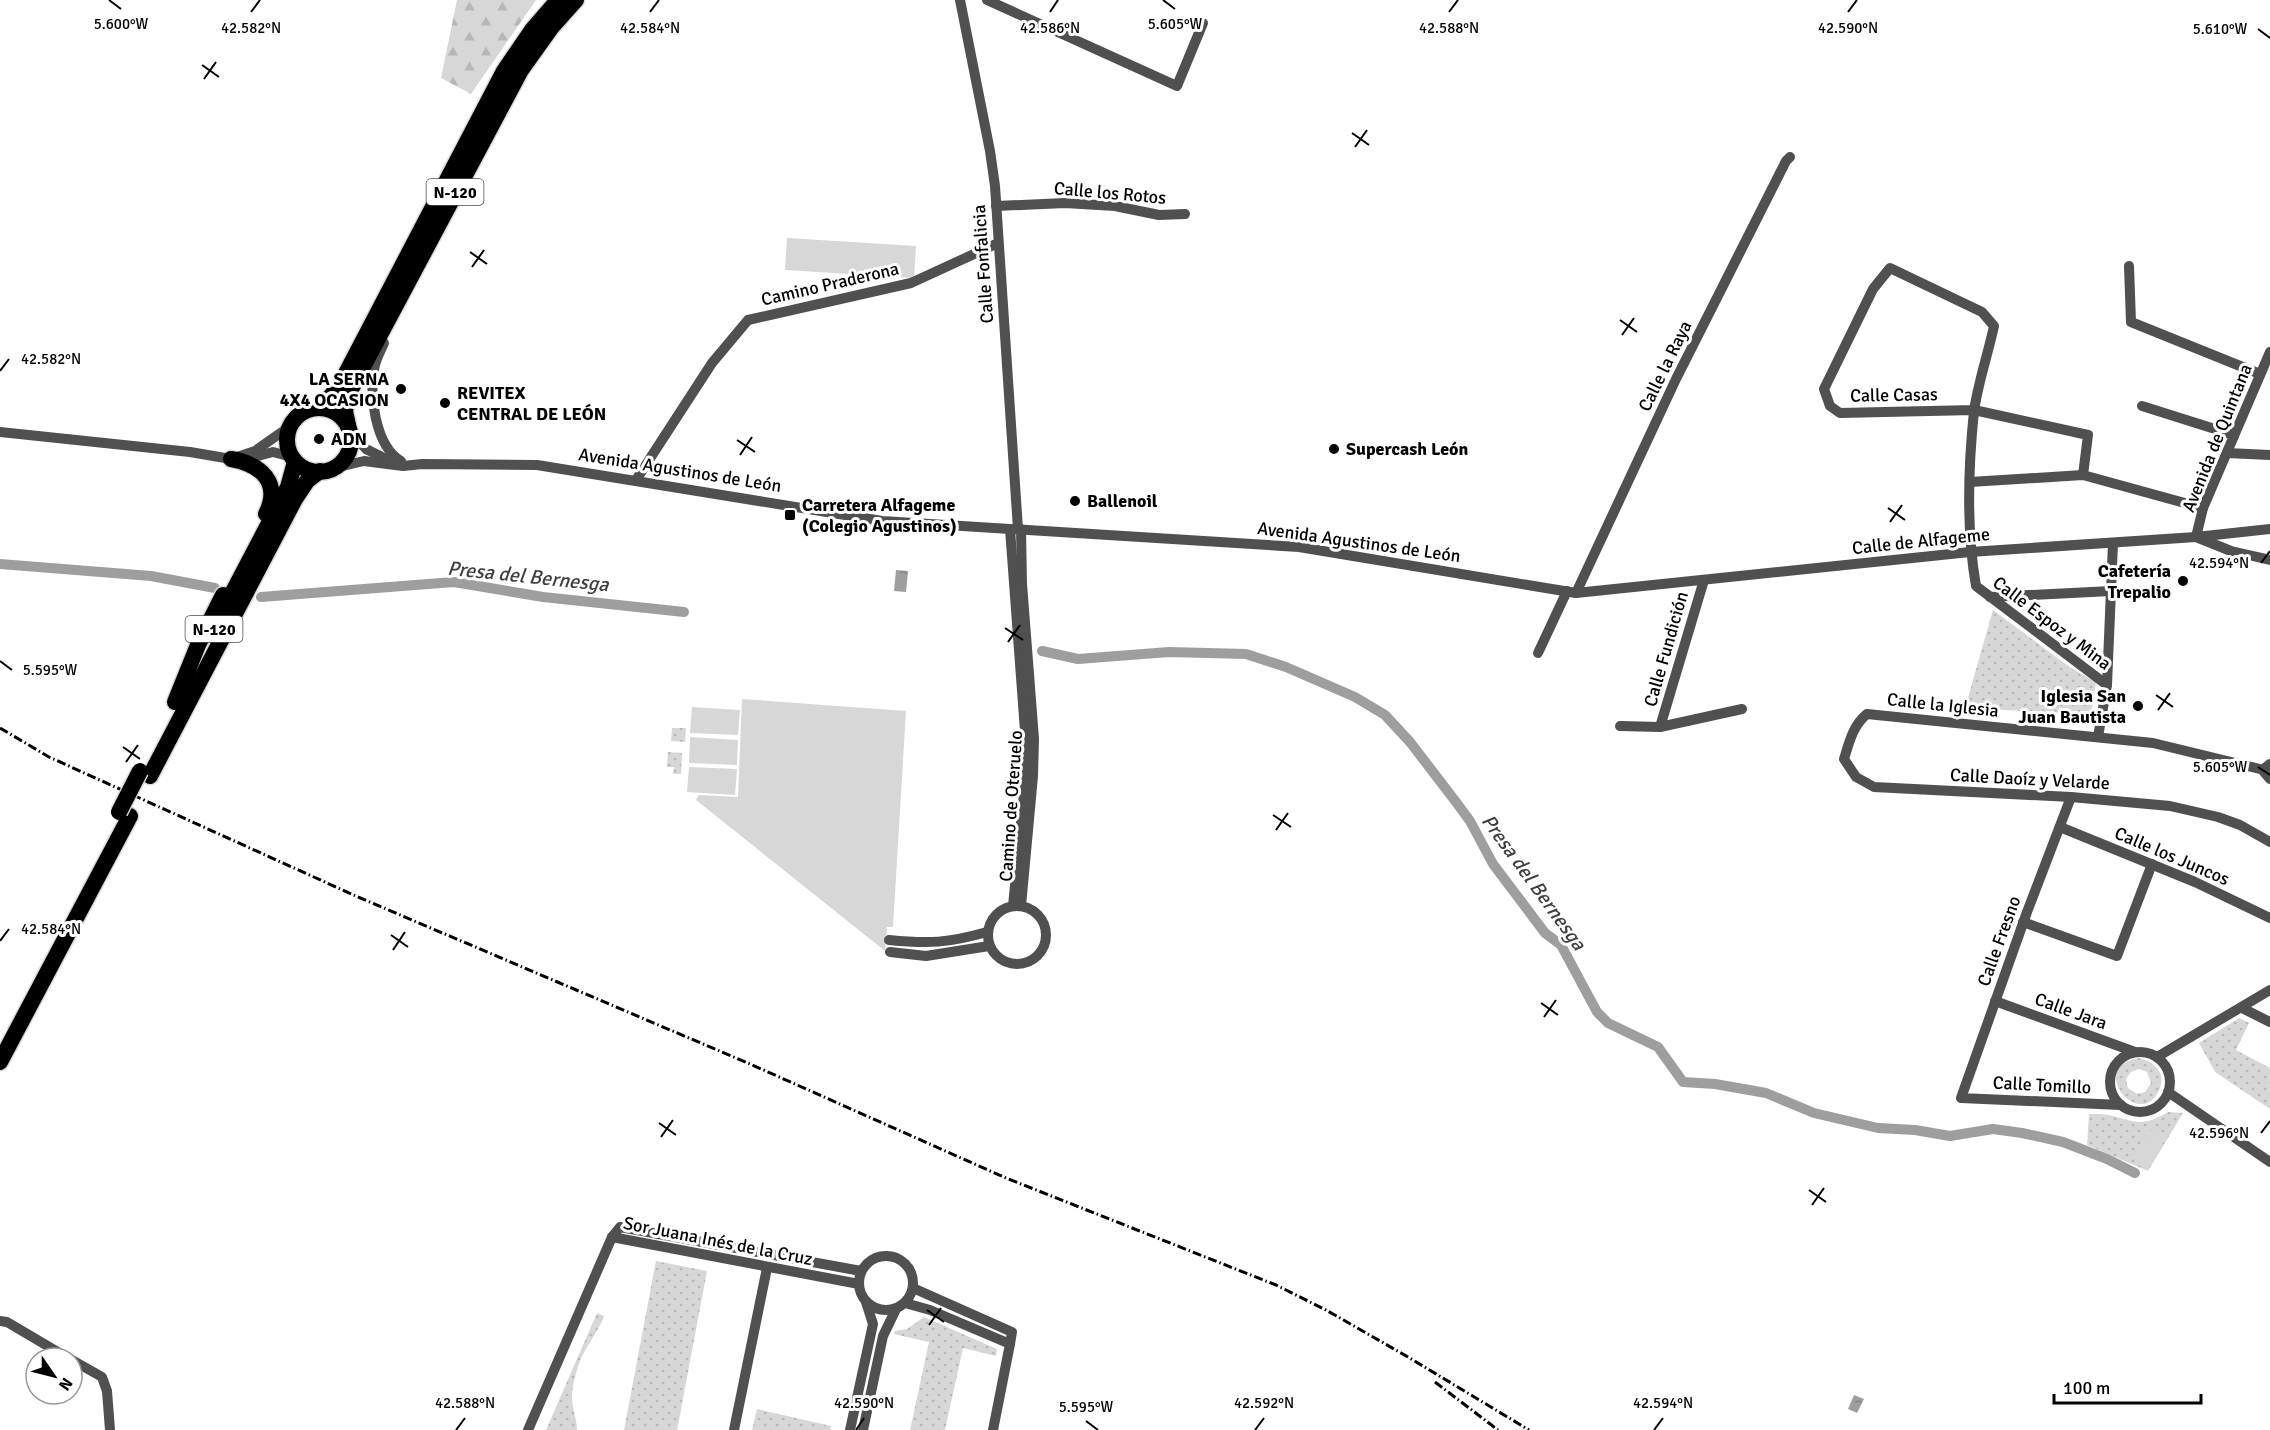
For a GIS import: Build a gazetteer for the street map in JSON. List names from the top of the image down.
{
  "streets": {
    "highway": ["N-120"],
    "street": [
      "Calle los Rotos",
      "Calle Fonfalicia",
      "Camino Praderona",
      "Calle la Raya",
      "Calle Casas",
      "Avenida de Quintana",
      "Avenida Agustinos de León",
      "Calle de Alfageme",
      "Calle Espoz y Mina",
      "Calle Fundición",
      "Calle la Iglesia",
      "Calle Daoíz y Velarde",
      "Camino de Oteruelo",
      "Calle los Juncos",
      "Calle Fresno",
      "Calle Jara",
      "Calle Tomillo",
      "Sor Juana Inés de la Cruz"
    ]
  },
  "crossings": [
    ["N-120", "Avenida Agustinos de León"],
    ["Calle los Rotos", "Calle Fonfalicia"],
    ["Calle Fonfalicia", "Camino Praderona"],
    ["Calle Fonfalicia", "Avenida Agustinos de León"],
    ["Calle Fonfalicia", "Camino de Oteruelo"],
    ["Camino Praderona", "Avenida Agustinos de León"],
    ["Calle la Raya", "Avenida Agustinos de León"],
    ["Calle la Raya", "Calle de Alfageme"],
    ["Calle Casas", "Calle Espoz y Mina"],
    ["Avenida de Quintana", "Calle de Alfageme"],
    ["Avenida Agustinos de León", "Calle de Alfageme"],
    ["Avenida Agustinos de León", "Camino de Oteruelo"],
    ["Calle de Alfageme", "Calle Espoz y Mina"],
    ["Calle de Alfageme", "Calle Fundición"],
    ["Calle la Iglesia", "Calle Daoíz y Velarde"],
    ["Calle Daoíz y Velarde", "Calle Fresno"],
    ["Calle los Juncos", "Calle Fresno"],
    ["Calle Fresno", "Calle Jara"],
    ["Calle Fresno", "Calle Tomillo"],
    ["Calle Jara", "Calle Tomillo"]
  ],
  "water": ["Presa del Bernesga"],
  "places": {
    "other": [
      "LA SERNA 4X4 OCASION",
      "REVITEX CENTRAL DE LEÓN",
      "ADN",
      "Supercash León",
      "Ballenoil",
      "Cafetería Trepalio",
      "Iglesia San Juan Bautista"
    ],
    "transit": ["Carretera Alfageme (Colegio Agustinos)"]
  },
  "scale_bar": "100 m",
  "north": "bottom right",
  "coordinates": [
    "5.600°W",
    "5.605°W",
    "42.582°N",
    "42.584°N",
    "42.586°N",
    "42.588°N",
    "42.590°N",
    "5.610°W",
    "42.594°N",
    "5.595°W",
    "42.596°N",
    "42.592°N"
  ]
}
